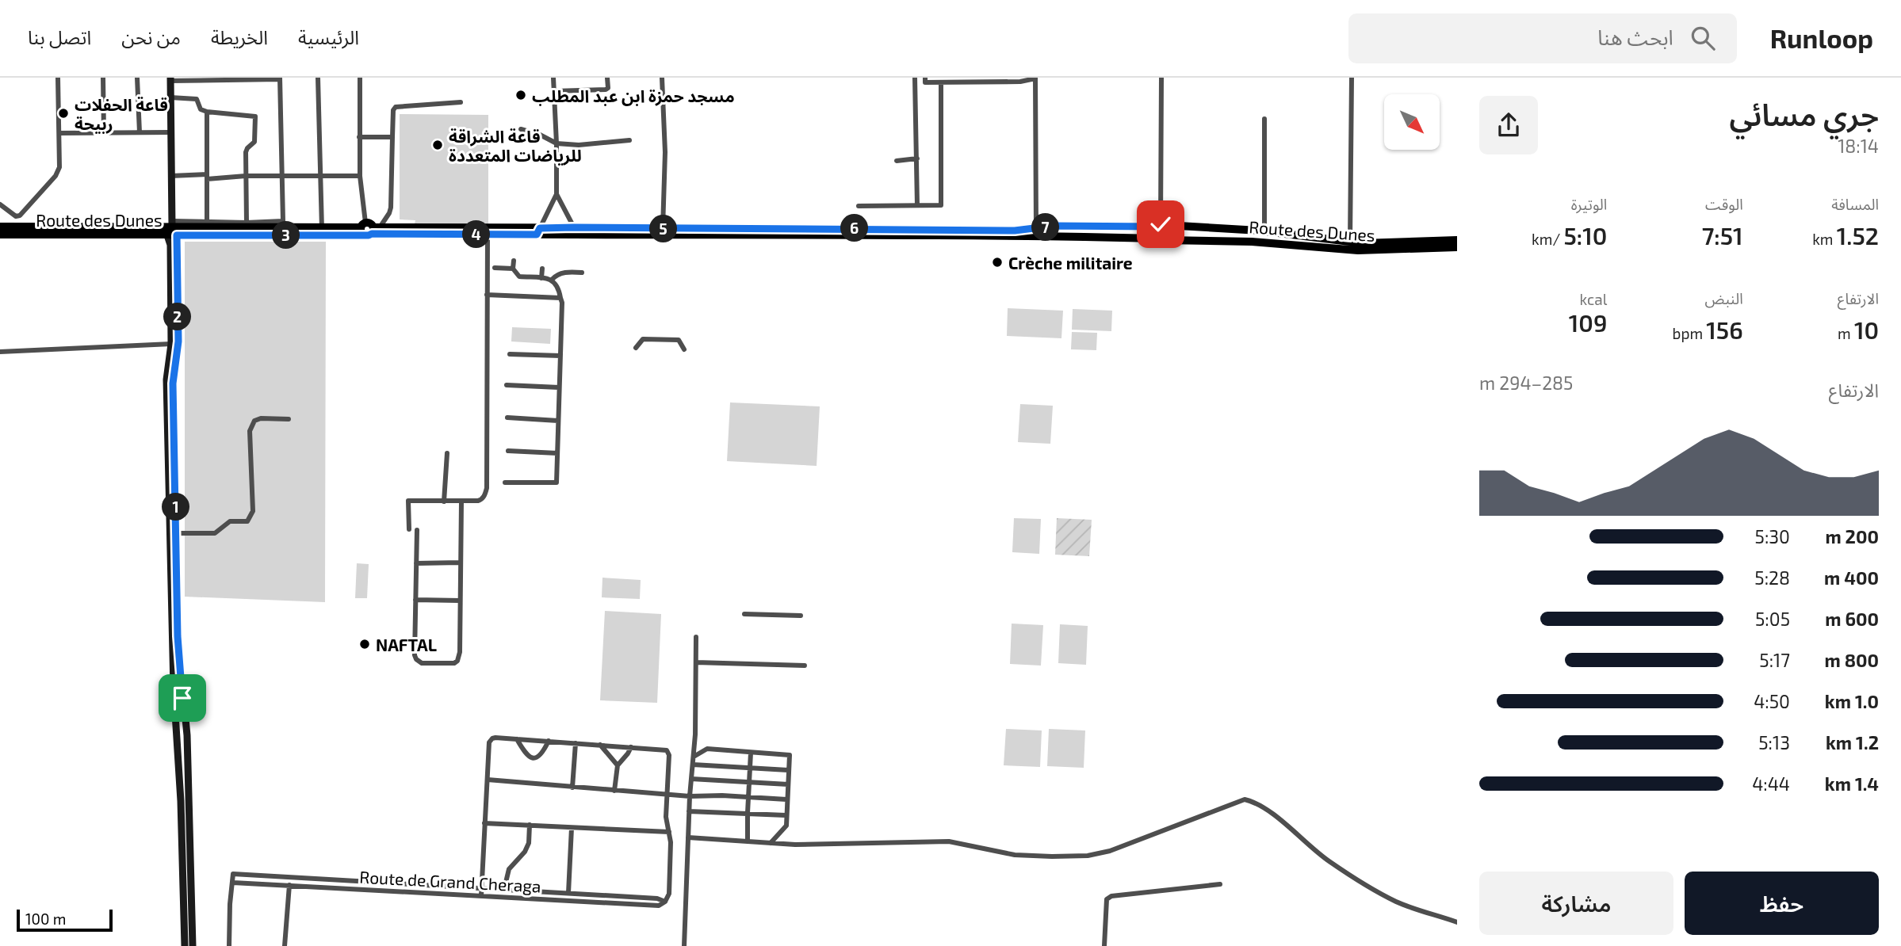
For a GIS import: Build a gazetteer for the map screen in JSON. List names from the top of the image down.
{
  "streets": {
    "main road": ["Route des Dunes"],
    "street": ["Route de Grand Cheraga"]
  },
  "places": [
    "مسجد حمزة ابن عبد المطلب",
    "قاعة الحفلات ربيحة",
    "قاعة الشراقة للرياضات المتعددة",
    "Crèche militaire",
    "NAFTAL"
  ],
  "scale_bar": "100 m",
  "north": "bottom right",
  "page": {
    "header": "Runloop",
    "search": "ابحث هنا",
    "nav": [
      "الرئيسية",
      "الخريطة",
      "من نحن",
      "اتصل بنا"
    ],
    "heading": ["جري مسائي", "18:14"],
    "stats": [
      ["المسافة", "1.52 km"],
      ["الوقت", "7:51"],
      ["الوتيرة", "5:10 /km"],
      ["الارتفاع", "10 m"],
      ["النبض", "156 bpm"],
      ["kcal", "109"]
    ],
    "pins": [
      "7",
      "6",
      "5",
      "4",
      "3",
      "2",
      "1"
    ],
    "chart": ["الارتفاع", "285–294 m"],
    "list": [
      {
        "name": "200 m",
        "note": "5:30"
      },
      {
        "name": "400 m",
        "note": "5:28"
      },
      {
        "name": "600 m",
        "note": "5:05"
      },
      {
        "name": "800 m",
        "note": "5:17"
      },
      {
        "name": "1.0 km",
        "note": "4:50"
      },
      {
        "name": "1.2 km",
        "note": "5:13"
      },
      {
        "name": "1.4 km",
        "note": "4:44"
      }
    ],
    "buttons": ["حفظ", "مشاركة"],
    "scale": "100 m"
  }
}
